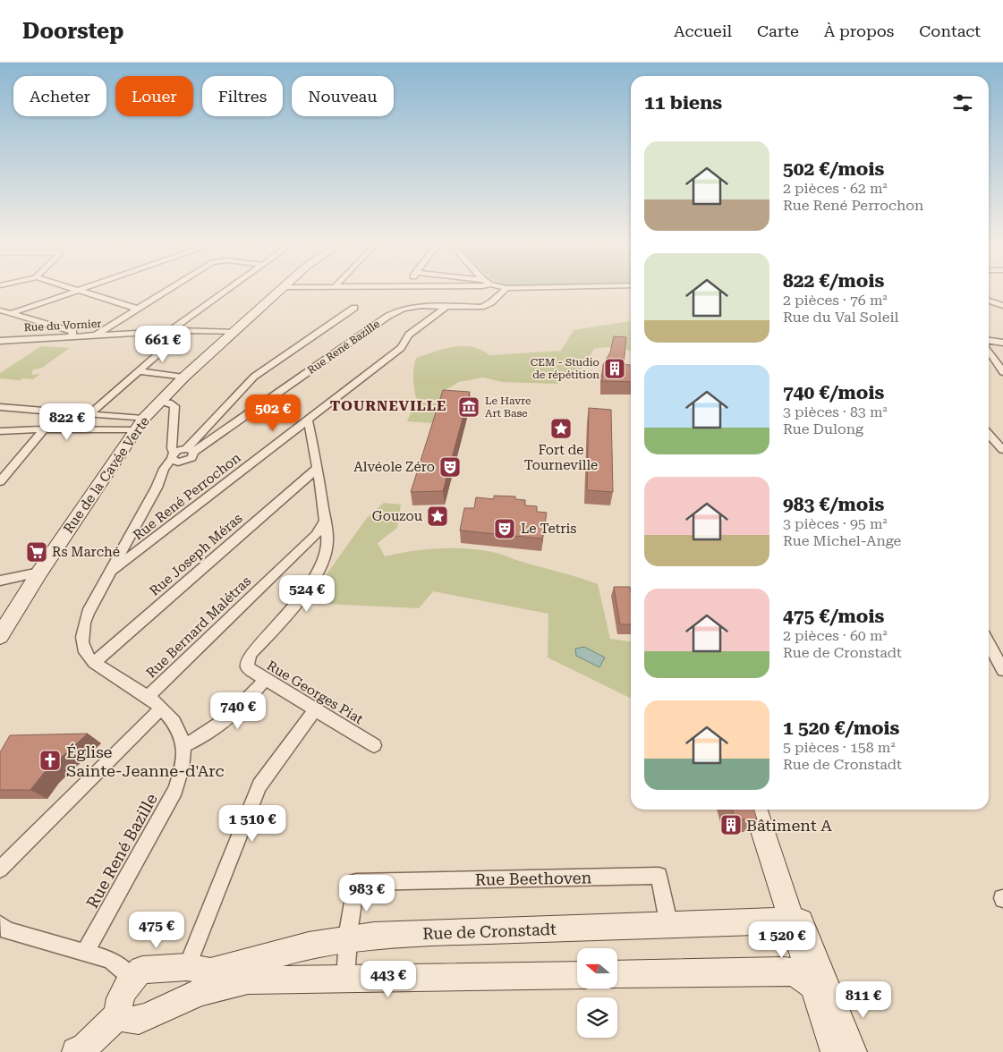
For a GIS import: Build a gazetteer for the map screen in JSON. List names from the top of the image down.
{
  "streets": {
    "street": [
      "Rue du Vornier",
      "Rue René Bazille",
      "Rue de la Cavée Verte",
      "Rue René Perrochon",
      "Rue Joseph Méras",
      "Rue Bernard Malétras",
      "Rue Georges Piat",
      "Rue Beethoven",
      "Rue de Cronstadt"
    ]
  },
  "crossings": [
    ["Rue du Vornier", "Rue de la Cavée Verte"],
    ["Rue René Bazille", "Rue René Perrochon"],
    ["Rue René Bazille", "Rue Joseph Méras"],
    ["Rue René Bazille", "Rue Bernard Malétras"],
    ["Rue René Perrochon", "Rue Georges Piat"],
    ["Rue Joseph Méras", "Rue Georges Piat"],
    ["Rue Bernard Malétras", "Rue Georges Piat"],
    ["Rue Beethoven", "Rue de Cronstadt"]
  ],
  "districts": ["TOURNEVILLE"],
  "places": {
    "building": ["CEM - Studio de répétition", "Bâtiment A"],
    "museum": ["Le Havre Art Base"],
    "place": ["Fort de Tourneville", "Gouzou"],
    "theatre": ["Alvéole Zéro", "Le Tetris"],
    "supermarket": ["Rs Marché"],
    "church": ["Église Sainte-Jeanne-d'Arc"]
  },
  "north": "left",
  "page": {
    "header": "Doorstep",
    "nav": [
      "Accueil",
      "Carte",
      "À propos",
      "Contact"
    ],
    "chip": [
      "Acheter",
      "Louer",
      "Filtres",
      "Nouveau"
    ],
    "heading": "11 biens",
    "list": [
      {
        "name": "502 €/mois",
        "note": "2 pièces · 62 m² · Rue René Perrochon"
      },
      {
        "name": "822 €/mois",
        "note": "2 pièces · 76 m² · Rue du Val Soleil"
      },
      {
        "name": "740 €/mois",
        "note": "3 pièces · 83 m² · Rue Dulong"
      },
      {
        "name": "983 €/mois",
        "note": "3 pièces · 95 m² · Rue Michel-Ange"
      },
      {
        "name": "475 €/mois",
        "note": "2 pièces · 60 m² · Rue de Cronstadt"
      },
      {
        "name": "1 520 €/mois",
        "note": "5 pièces · 158 m² · Rue de Cronstadt"
      }
    ],
    "price": [
      "661 €",
      "502 €",
      "822 €",
      "524 €",
      "740 €",
      "1 510 €",
      "983 €",
      "475 €",
      "1 520 €",
      "443 €",
      "811 €"
    ]
  }
}
